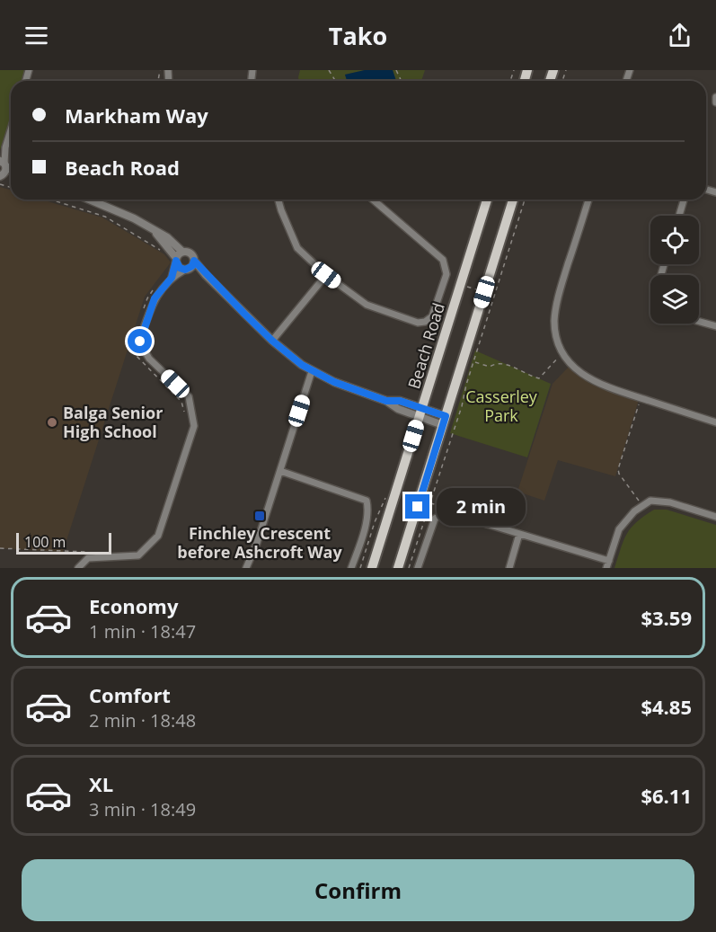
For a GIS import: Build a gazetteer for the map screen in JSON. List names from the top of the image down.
{
  "streets": {
    "main road": ["Beach Road"]
  },
  "parks": ["Casserley Park"],
  "places": {
    "other": ["Balga Senior High School"],
    "transit": ["Finchley Crescent before Ashcroft Way"]
  },
  "scale_bar": "100 m",
  "page": {
    "header": "Tako",
    "banner": ["Markham Way", "Beach Road"],
    "bubble": "2 min",
    "scale": "100 m",
    "list": [
      {
        "name": "Economy",
        "note": "1 min · 18:47",
        "value": "$3.59"
      },
      {
        "name": "Comfort",
        "note": "2 min · 18:48",
        "value": "$4.85"
      },
      {
        "name": "XL",
        "note": "3 min · 18:49",
        "value": "$6.11"
      }
    ],
    "buttons": "Confirm"
  }
}
